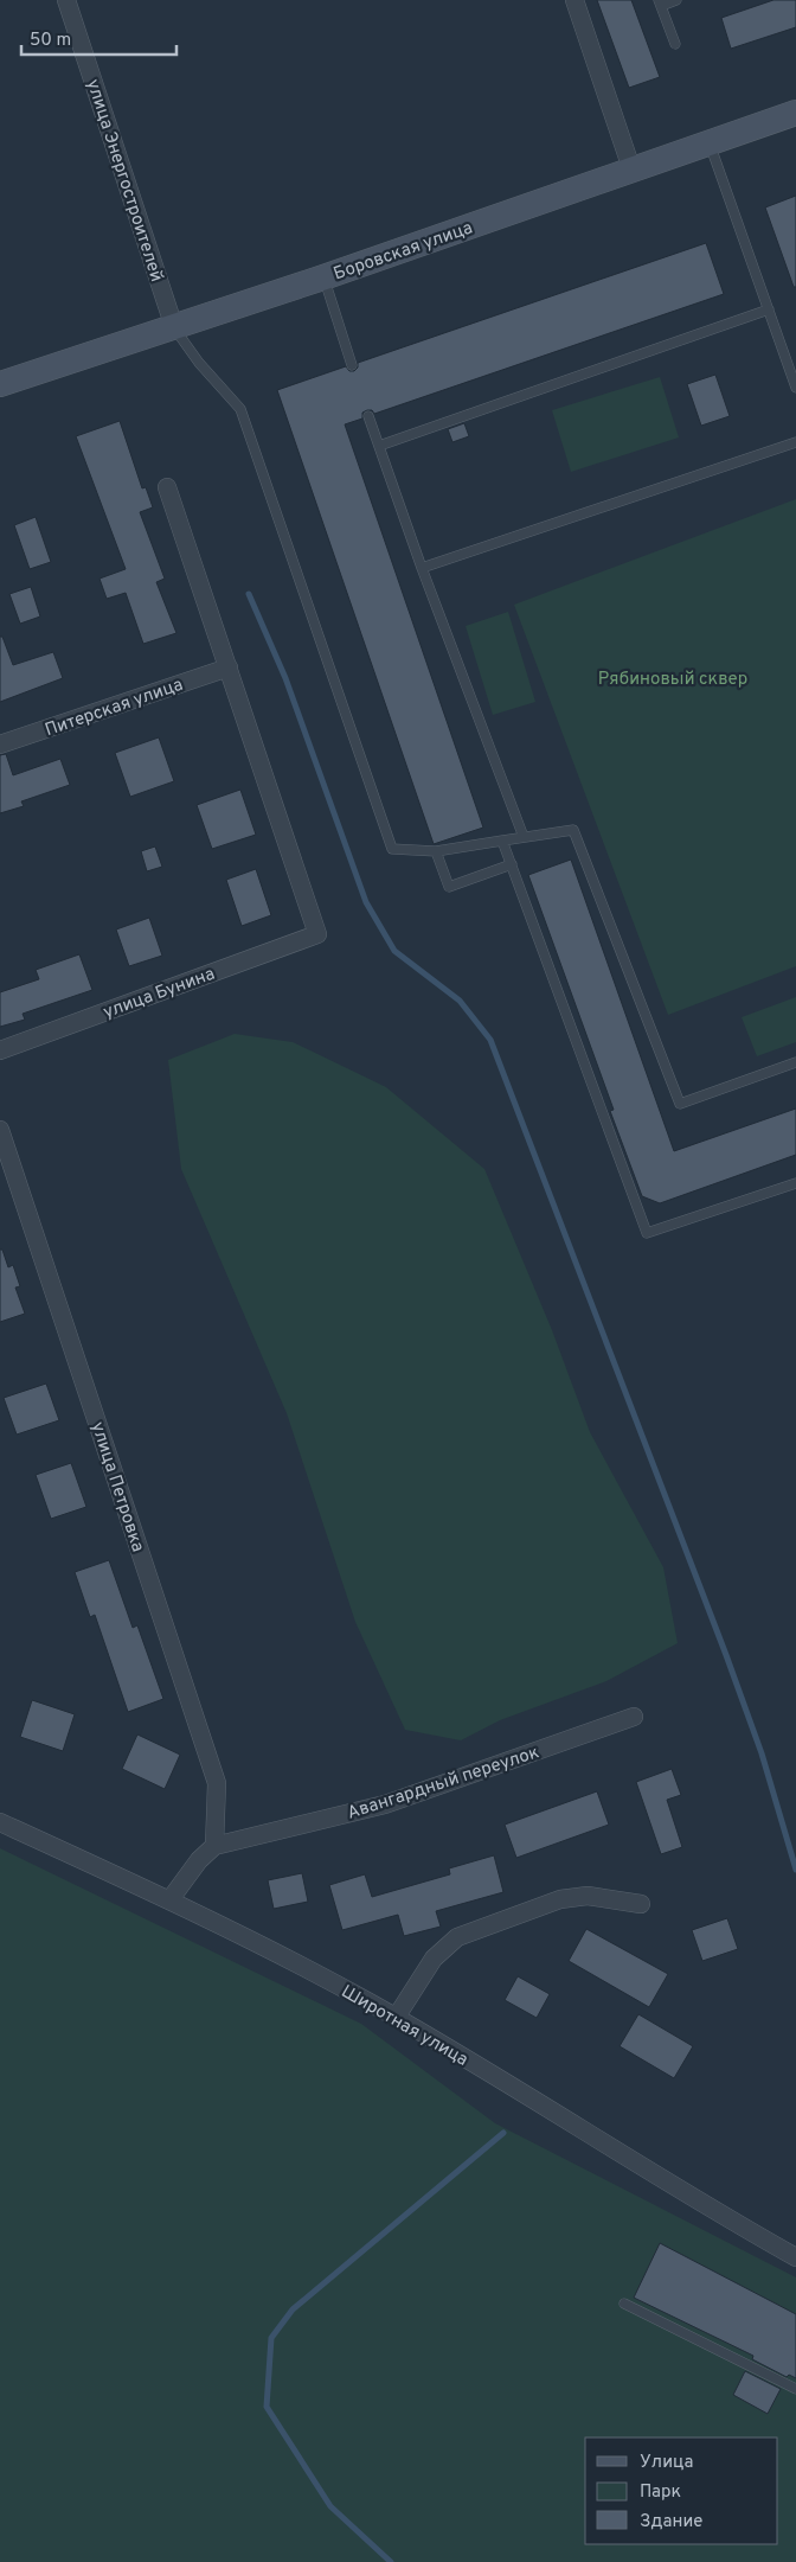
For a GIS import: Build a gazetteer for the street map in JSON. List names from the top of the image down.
{
  "streets": {
    "street": [
      "улица Энергостроителей",
      "Боровская улица",
      "Питерская улица",
      "улица Бунина",
      "улица Петровка",
      "Авангардный переулок",
      "Широтная улица"
    ]
  },
  "crossings": [
    ["улица Энергостроителей", "Боровская улица"],
    ["Питерская улица", "улица Бунина"],
    ["улица Петровка", "Авангардный переулок"]
  ],
  "parks": ["Рябиновый сквер"],
  "legend": ["Улица", "Парк", "Здание"],
  "scale_bar": "50 m"
}
